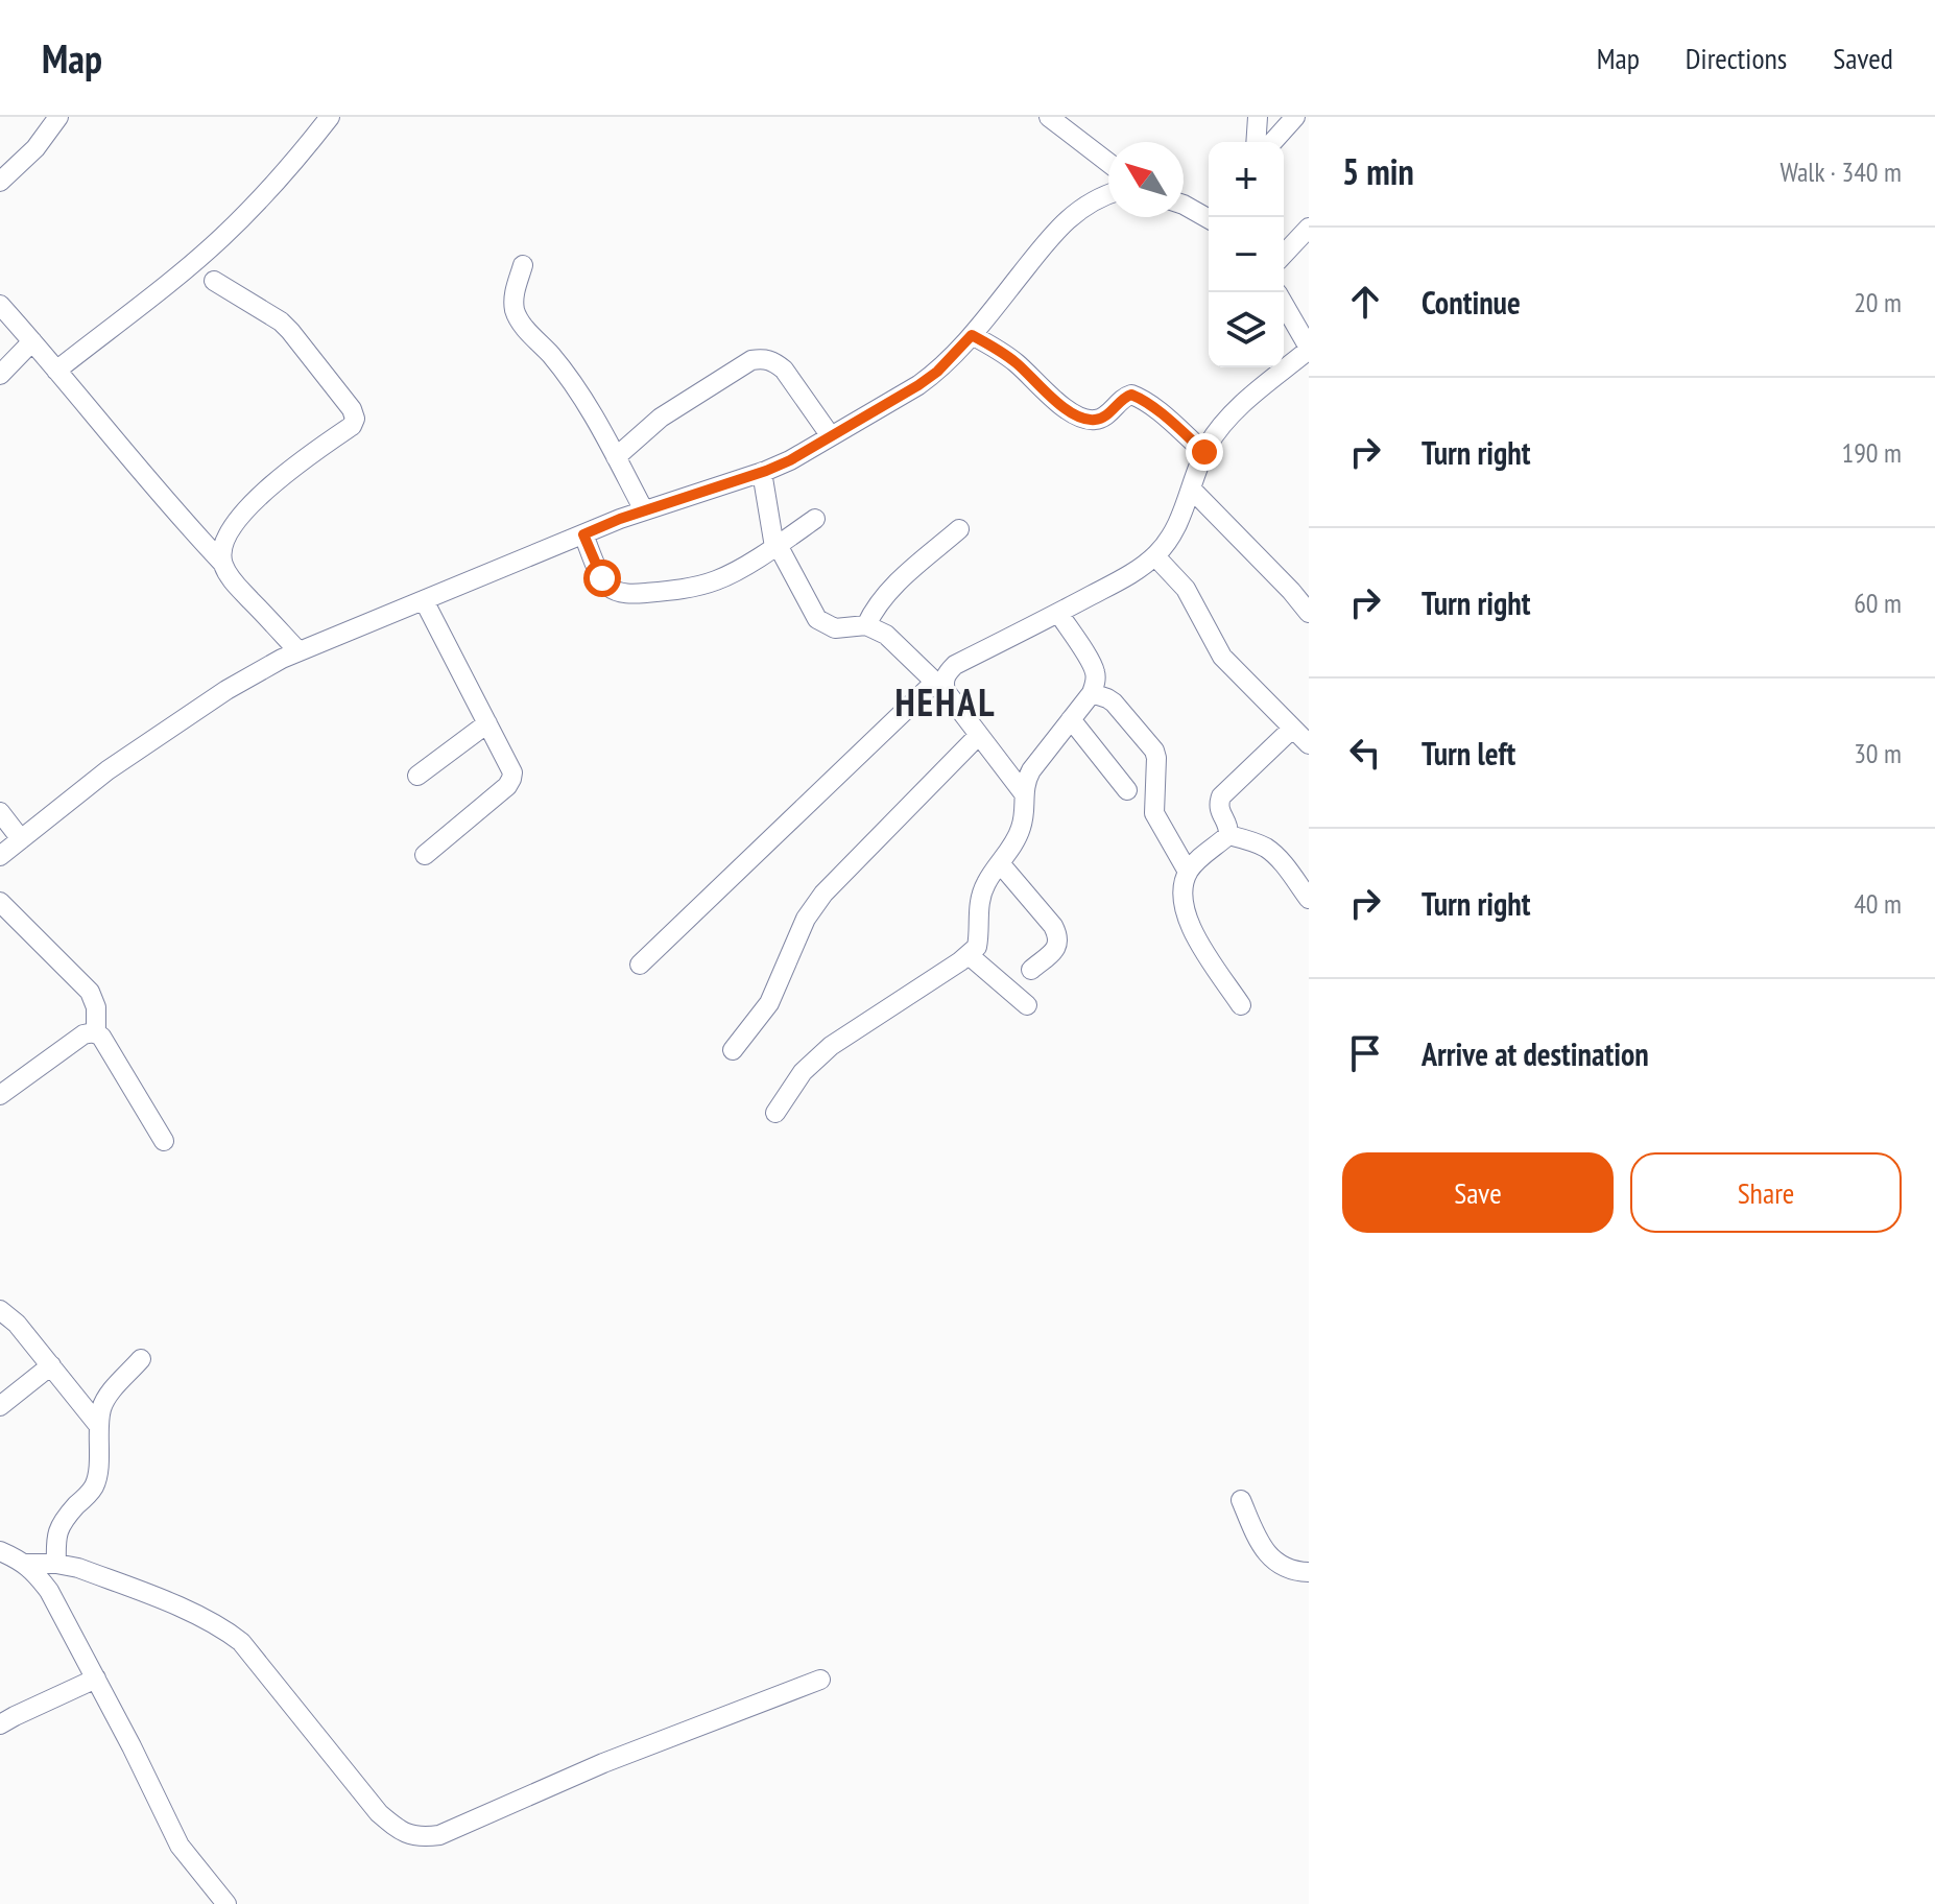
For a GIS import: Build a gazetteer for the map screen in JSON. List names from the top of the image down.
{
  "districts": ["HEHAL"],
  "north": "top left",
  "page": {
    "header": "Map",
    "nav": ["Map", "Directions", "Saved"],
    "heading": ["5 min", "Walk · 340 m"],
    "map_buttons": ["+", "−"],
    "list": [
      ["Continue", "20 m"],
      ["Turn right", "190 m"],
      ["Turn right", "60 m"],
      ["Turn left", "30 m"],
      ["Turn right", "40 m"],
      "Arrive at destination"
    ],
    "buttons": ["Save", "Share"]
  }
}
